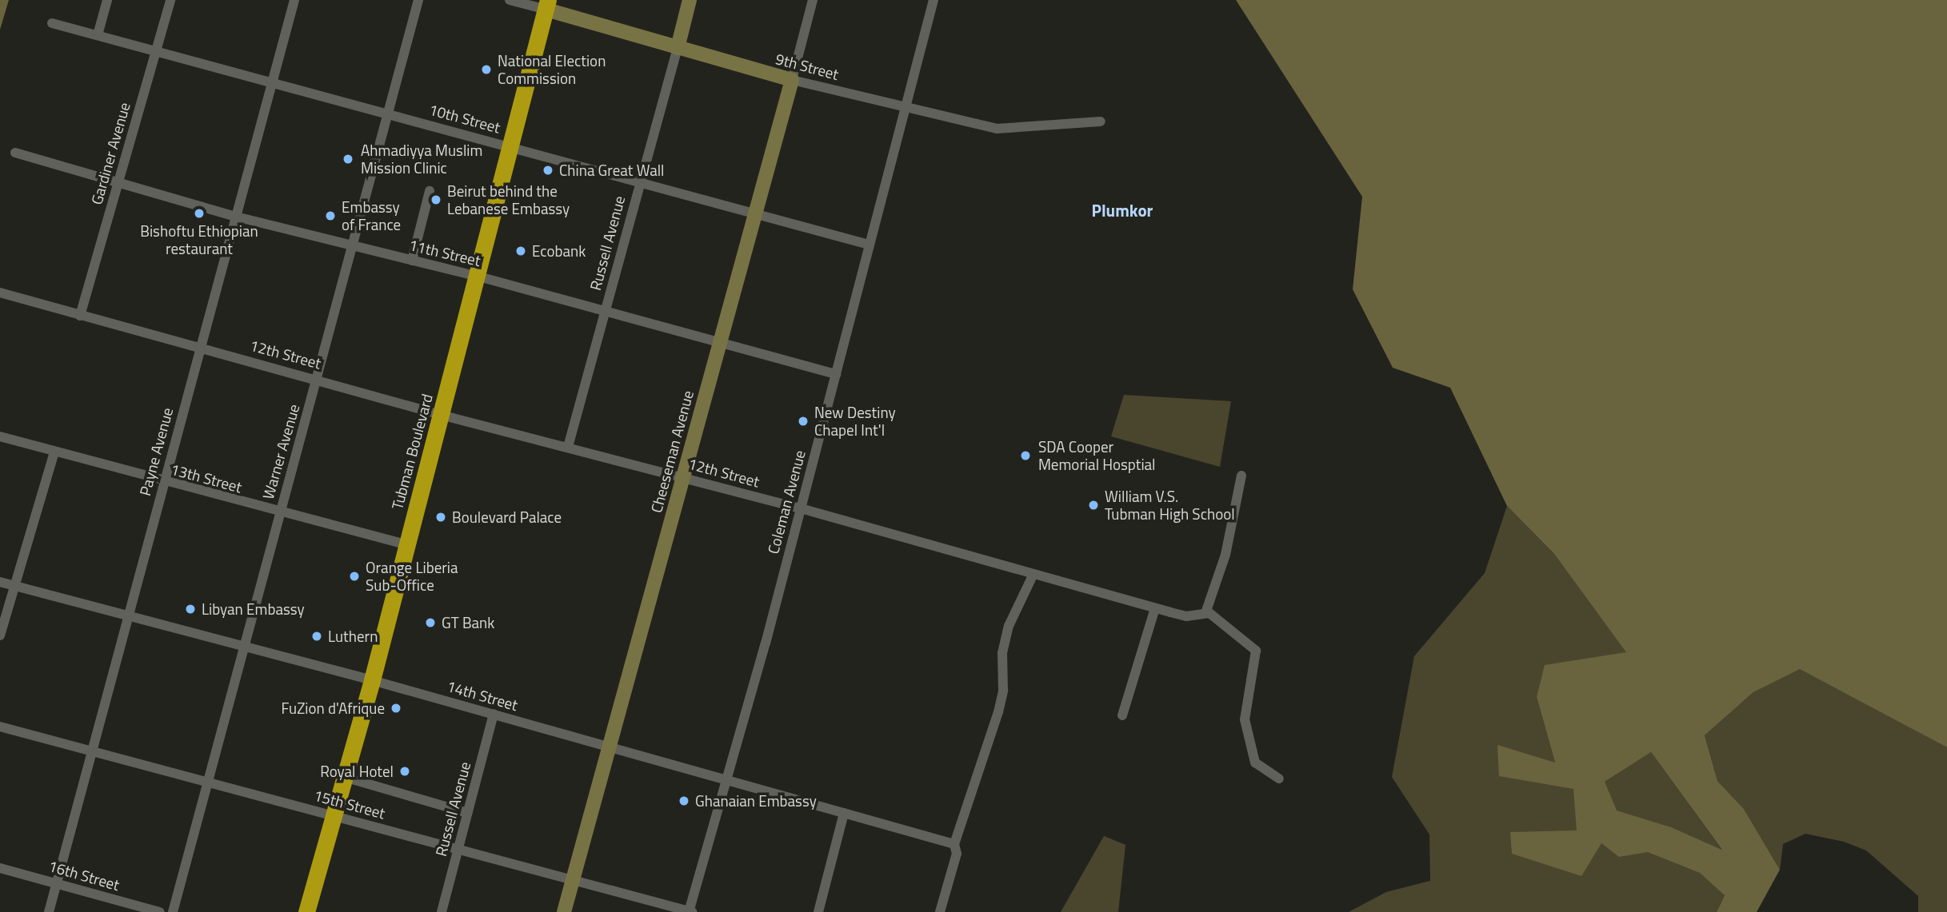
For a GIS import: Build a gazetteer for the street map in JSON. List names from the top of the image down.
{
  "streets": {
    "highway": ["Tubman Boulevard"],
    "street": [
      "9th Street",
      "10th Street",
      "Gardiner Avenue",
      "Russell Avenue",
      "11th Street",
      "12th Street",
      "Payne Avenue",
      "Warner Avenue",
      "Cheeseman Avenue",
      "13th Street",
      "Coleman Avenue",
      "14th Street",
      "15th Street",
      "16th Street"
    ]
  },
  "crossings": [
    ["9th Street", "Russell Avenue"],
    ["9th Street", "Tubman Boulevard"],
    ["9th Street", "Cheeseman Avenue"],
    ["9th Street", "Coleman Avenue"],
    ["10th Street", "Gardiner Avenue"],
    ["10th Street", "Russell Avenue"],
    ["10th Street", "Payne Avenue"],
    ["10th Street", "Warner Avenue"],
    ["10th Street", "Tubman Boulevard"],
    ["10th Street", "Cheeseman Avenue"],
    ["10th Street", "Coleman Avenue"],
    ["Gardiner Avenue", "11th Street"],
    ["Gardiner Avenue", "12th Street"],
    ["Russell Avenue", "11th Street"],
    ["Russell Avenue", "12th Street"],
    ["Russell Avenue", "14th Street"],
    ["Russell Avenue", "15th Street"],
    ["11th Street", "Payne Avenue"],
    ["11th Street", "Warner Avenue"],
    ["11th Street", "Tubman Boulevard"],
    ["11th Street", "Cheeseman Avenue"],
    ["11th Street", "Coleman Avenue"],
    ["12th Street", "Payne Avenue"],
    ["12th Street", "Warner Avenue"],
    ["12th Street", "Tubman Boulevard"],
    ["12th Street", "Cheeseman Avenue"],
    ["12th Street", "Coleman Avenue"],
    ["Payne Avenue", "13th Street"],
    ["Payne Avenue", "14th Street"],
    ["Payne Avenue", "15th Street"],
    ["Payne Avenue", "16th Street"],
    ["Warner Avenue", "13th Street"],
    ["Warner Avenue", "14th Street"],
    ["Warner Avenue", "15th Street"],
    ["Tubman Boulevard", "13th Street"],
    ["Tubman Boulevard", "14th Street"],
    ["Tubman Boulevard", "15th Street"],
    ["Cheeseman Avenue", "14th Street"],
    ["Cheeseman Avenue", "15th Street"],
    ["Coleman Avenue", "14th Street"],
    ["Coleman Avenue", "15th Street"]
  ],
  "districts": ["Plumkor"],
  "places": [
    "National Election Commission",
    "Ahmadiyya Muslim Mission Clinic",
    "China Great Wall",
    "Beirut behind the Lebanese Embassy",
    "Bishoftu Ethiopian restaurant",
    "Embassy of France",
    "Ecobank",
    "New Destiny Chapel Int'l",
    "SDA Cooper Memorial Hosptial",
    "William V.S. Tubman High School",
    "Boulevard Palace",
    "Orange Liberia Sub-Office",
    "Libyan Embassy",
    "GT Bank",
    "Luthern",
    "FuZion d'Afrique",
    "Royal Hotel",
    "Ghanaian Embassy"
  ]
}
